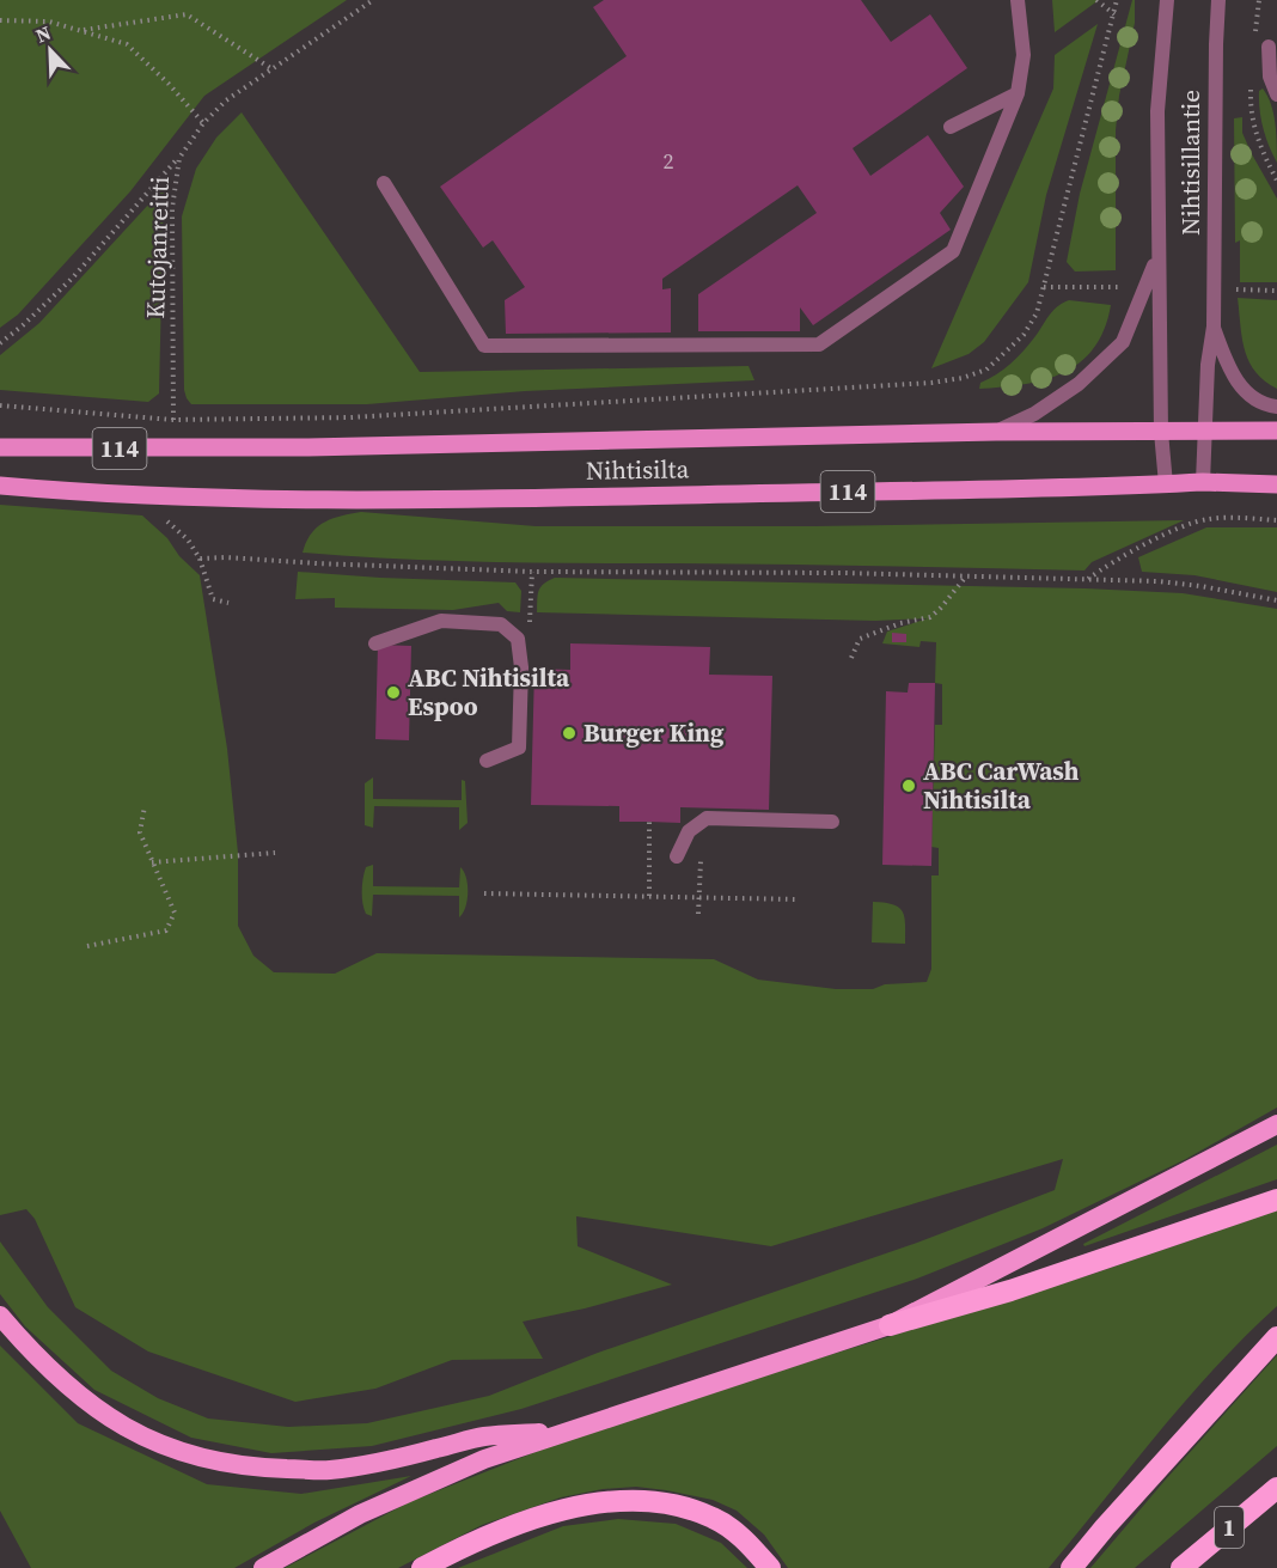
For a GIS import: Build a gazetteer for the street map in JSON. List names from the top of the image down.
{
  "streets": {
    "highway": ["1"],
    "main road": ["114", "Nihtisilta"],
    "street": ["Nihtisillantie"],
    "path": ["Kutojanreitti"]
  },
  "crossings": [
    ["Nihtisillantie", "Nihtisilta"]
  ],
  "places": ["ABC Nihtisilta Espoo", "Burger King", "ABC CarWash Nihtisilta"],
  "house_numbers": ["2"],
  "north": "top left"
}
